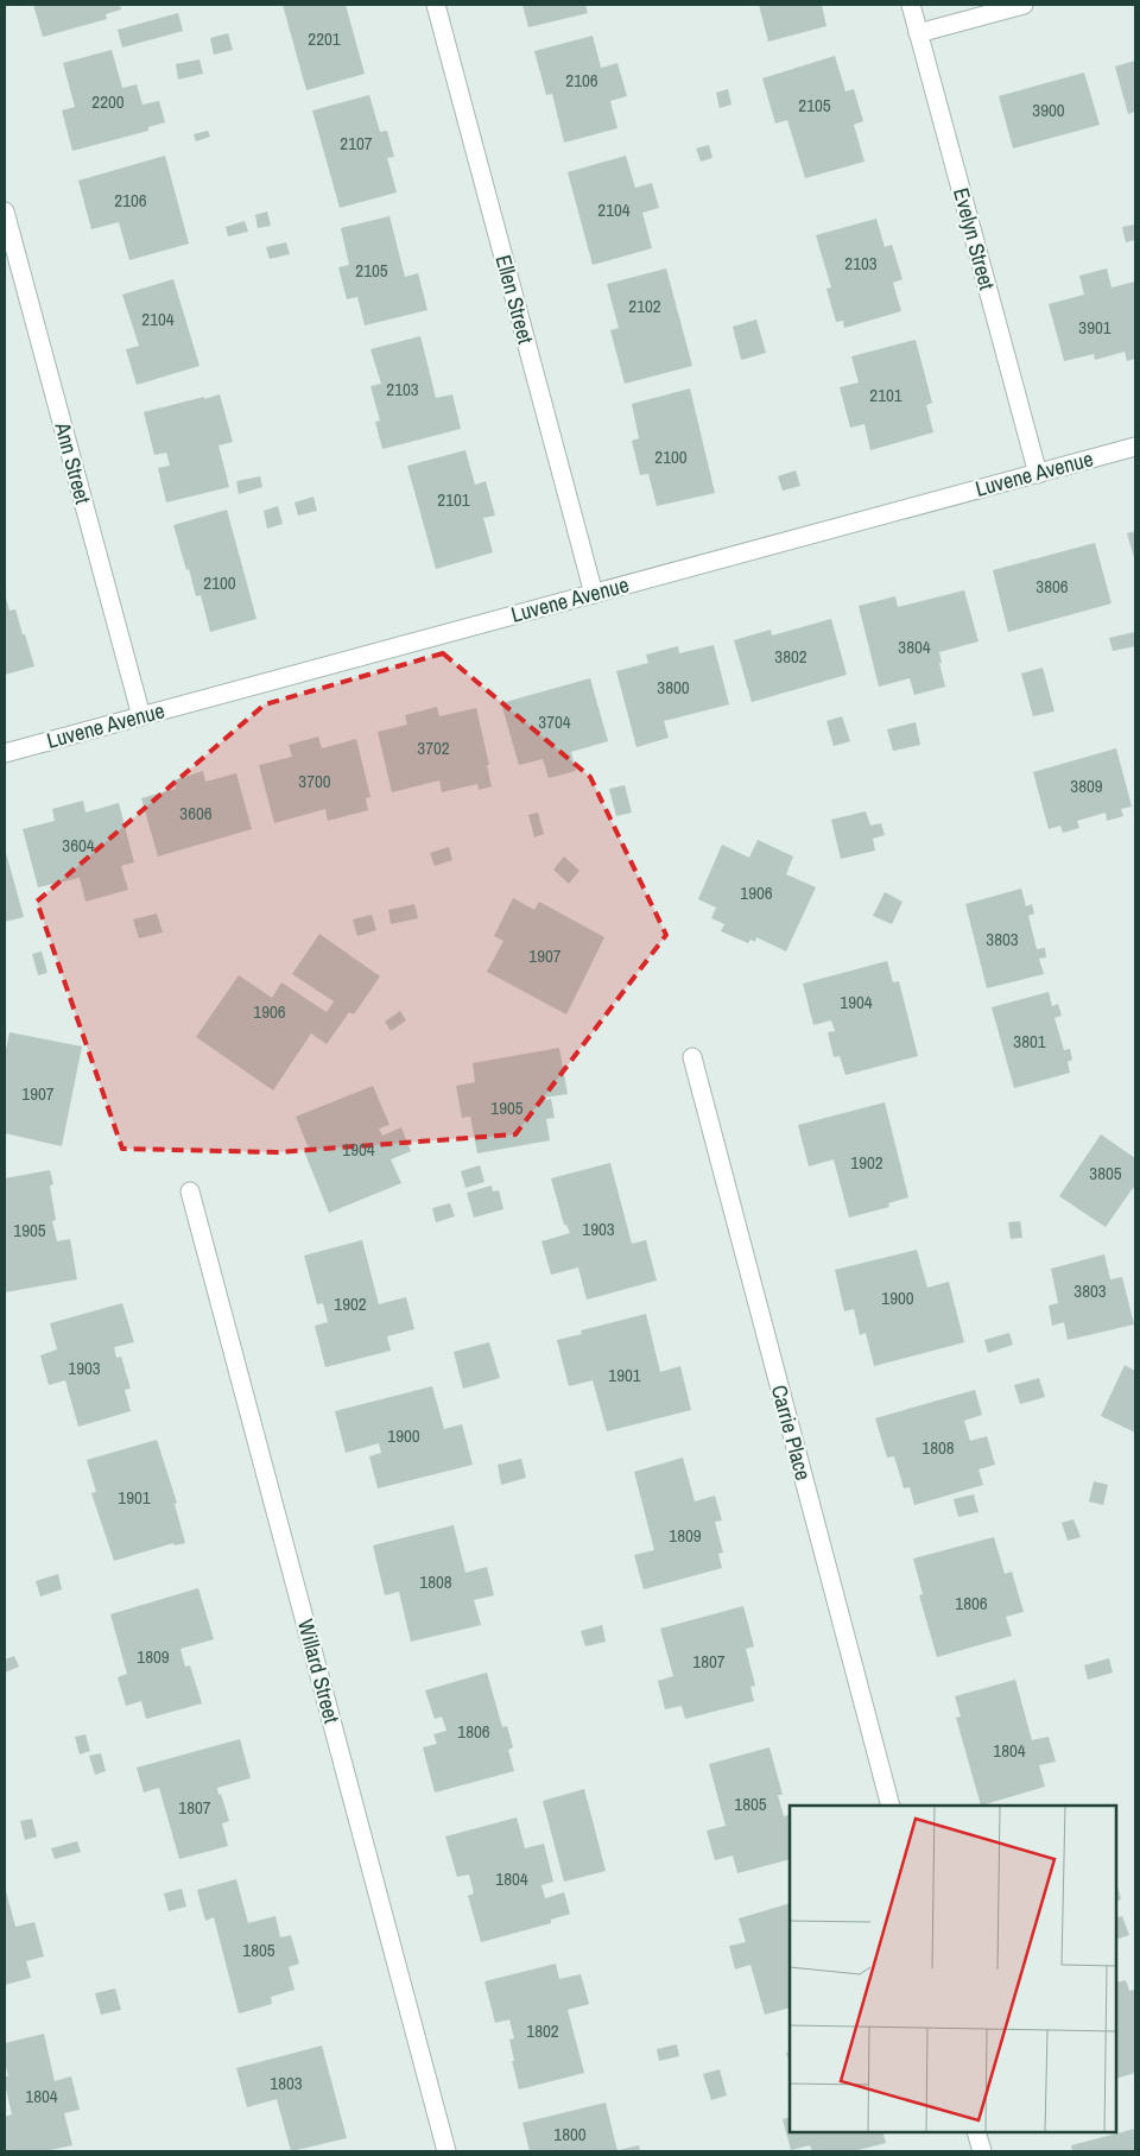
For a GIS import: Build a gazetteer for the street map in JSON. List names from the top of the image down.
{
  "streets": {
    "street": [
      "Evelyn Street",
      "Ellen Street",
      "Ann Street",
      "Luvene Avenue",
      "Carrie Place",
      "Willard Street"
    ]
  },
  "crossings": [
    ["Evelyn Street", "Luvene Avenue"],
    ["Ellen Street", "Luvene Avenue"],
    ["Ann Street", "Luvene Avenue"]
  ],
  "house_numbers": [
    "2201",
    "2106",
    "2200",
    "2105",
    "3900",
    "2107",
    "2106",
    "2104",
    "2103",
    "2105",
    "2102",
    "2104",
    "3901",
    "2103",
    "2101",
    "2100",
    "2101",
    "2100",
    "3806",
    "3804",
    "3802",
    "3800",
    "3704",
    "3702",
    "3700",
    "3809",
    "3606",
    "3604",
    "1906",
    "3803",
    "1907",
    "1904",
    "1906",
    "3801",
    "1907",
    "1905",
    "1904",
    "1902",
    "3805",
    "1903",
    "1905",
    "3803",
    "1900",
    "1902",
    "1903",
    "1901",
    "1900",
    "1808",
    "1901",
    "1809",
    "1808",
    "1806",
    "1809",
    "1807",
    "1806",
    "1804",
    "1805",
    "1807",
    "1804",
    "1805",
    "1802",
    "1803",
    "1804",
    "1800"
  ]
}
